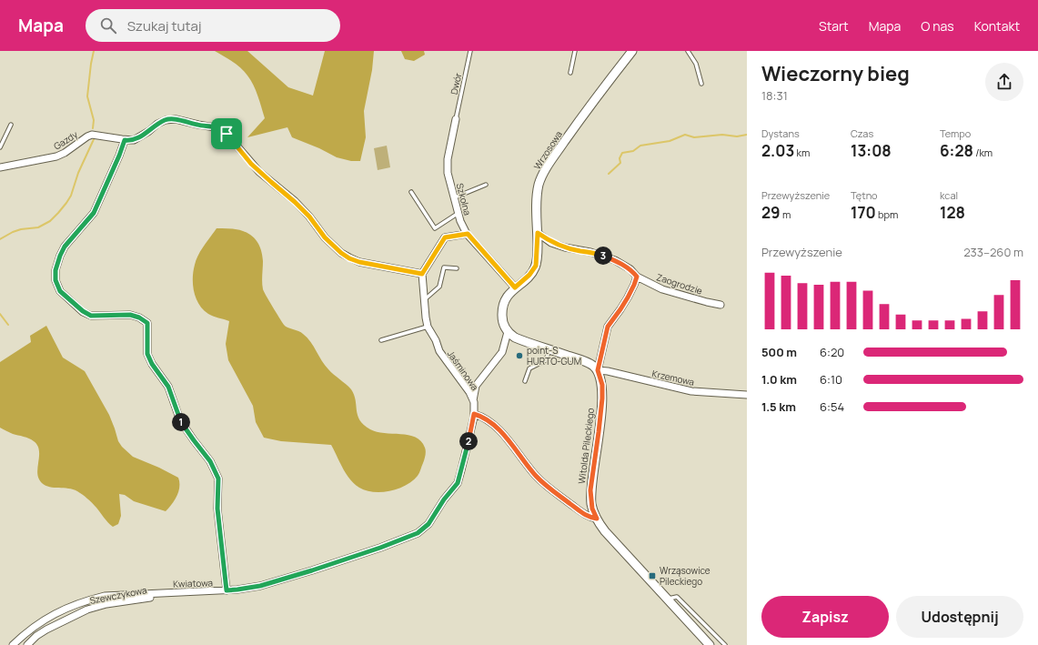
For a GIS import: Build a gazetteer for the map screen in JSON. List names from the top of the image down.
{
  "streets": {
    "street": [
      "Gazdy",
      "Wrzosowa",
      "Szkolna",
      "Zaogrodzie",
      "Jaśminowa",
      "Krzemowa",
      "Witolda Pileckiego",
      "Kwiatowa",
      "Szewczykowa"
    ],
    "lane": ["Dwór"]
  },
  "crossings": [
    ["Dwór", "Szkolna"],
    ["Gazdy", "Jaśminowa"],
    ["Wrzosowa", "Szkolna"],
    ["Wrzosowa", "Zaogrodzie"],
    ["Jaśminowa", "Kwiatowa"],
    ["Krzemowa", "Witolda Pileckiego"],
    ["Kwiatowa", "Szewczykowa"]
  ],
  "places": {
    "other": ["point-S HURTO-GUM"],
    "transit": ["Wrząsowice Pileckiego"]
  },
  "page": {
    "header": "Mapa",
    "search": "Szukaj tutaj",
    "nav": [
      "Start",
      "Mapa",
      "O nas",
      "Kontakt"
    ],
    "heading": ["Wieczorny bieg", "18:31"],
    "stats": [
      ["Dystans", "2.03 km"],
      ["Czas", "13:08"],
      ["Tempo", "6:28 /km"],
      ["Przewyższenie", "29 m"],
      ["Tętno", "170 bpm"],
      ["kcal", "128"]
    ],
    "chart": ["Przewyższenie", "233–260 m"],
    "pins": ["3", "1", "2"],
    "list": [
      {
        "name": "500 m",
        "note": "6:20"
      },
      {
        "name": "1.0 km",
        "note": "6:10"
      },
      {
        "name": "1.5 km",
        "note": "6:54"
      }
    ],
    "buttons": ["Zapisz", "Udostępnij"]
  }
}
